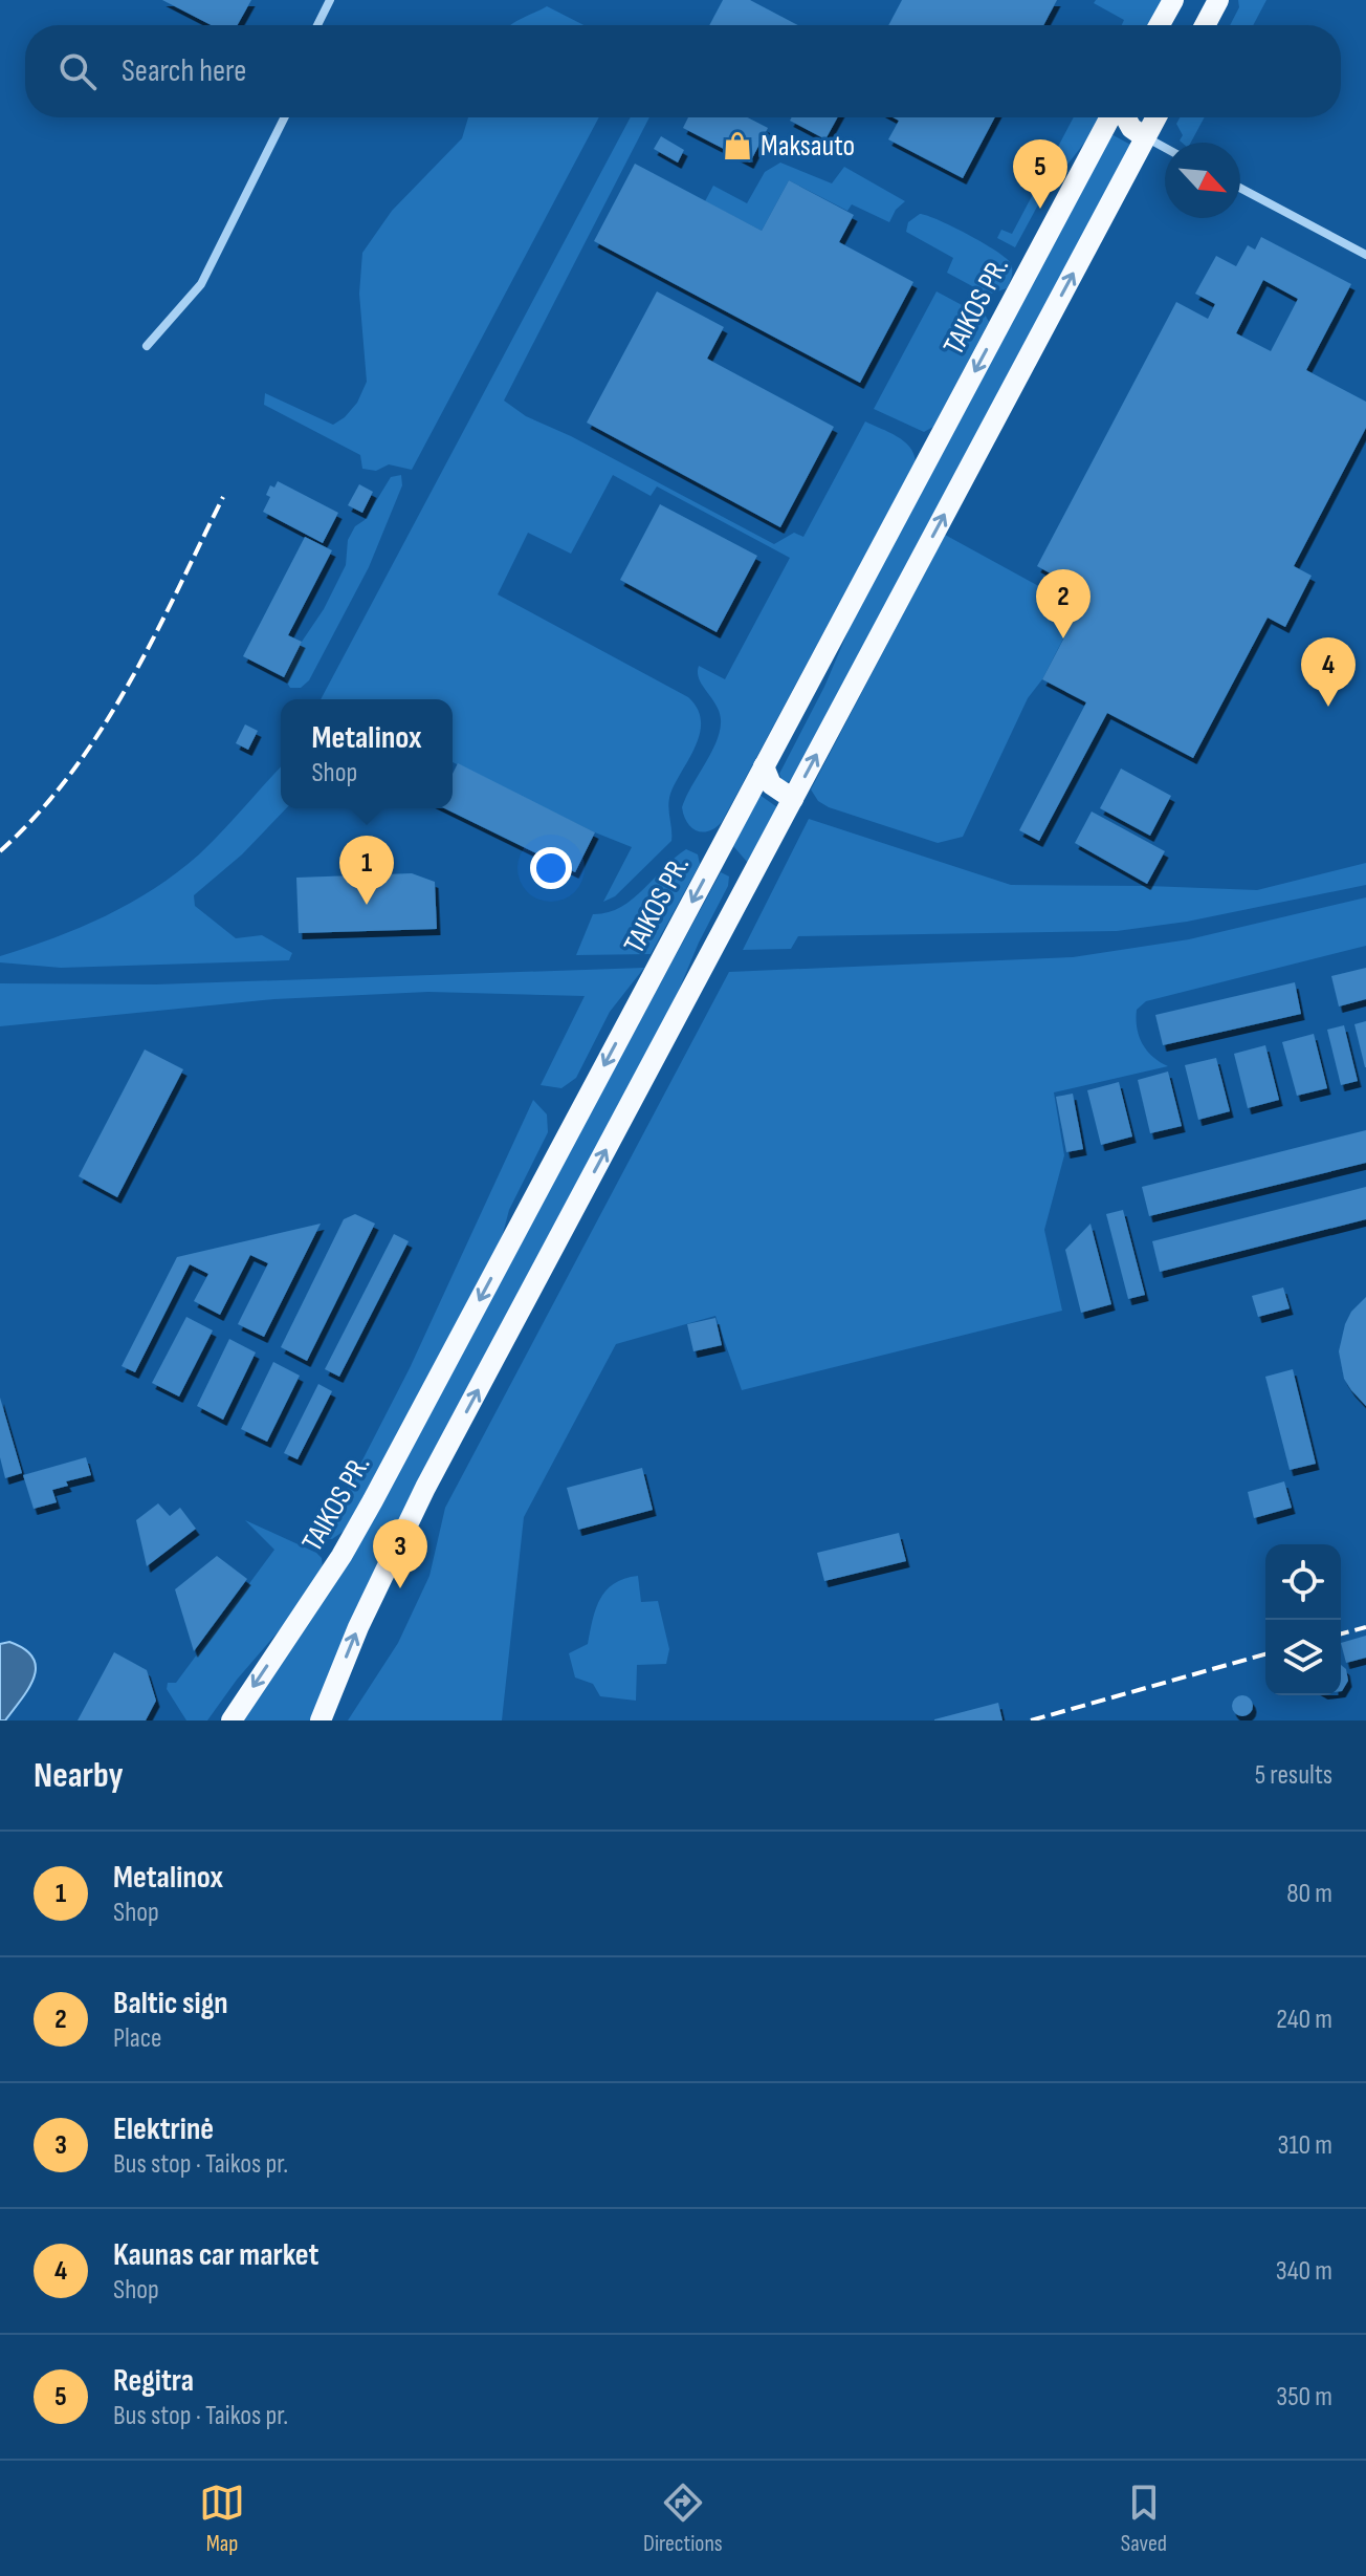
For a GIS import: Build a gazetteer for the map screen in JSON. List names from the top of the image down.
{
  "streets": {
    "main road": ["TAIKOS PR."]
  },
  "places": {
    "shop": ["Maksauto"]
  },
  "north": "bottom right",
  "page": {
    "search": "Search here",
    "pins": [
      "5",
      "2",
      "4",
      "1",
      "3"
    ],
    "popup": ["Metalinox", "Shop"],
    "heading": ["Nearby", "5 results"],
    "list": [
      {
        "mark": "1",
        "name": "Metalinox",
        "note": "Shop",
        "value": "80 m"
      },
      {
        "mark": "2",
        "name": "Baltic sign",
        "note": "Place",
        "value": "240 m"
      },
      {
        "mark": "3",
        "name": "Elektrinė",
        "note": "Bus stop · Taikos pr.",
        "value": "310 m"
      },
      {
        "mark": "4",
        "name": "Kaunas car market",
        "note": "Shop",
        "value": "340 m"
      },
      {
        "mark": "5",
        "name": "Regitra",
        "note": "Bus stop · Taikos pr.",
        "value": "350 m"
      }
    ],
    "nav": ["Map", "Directions", "Saved"]
  }
}
